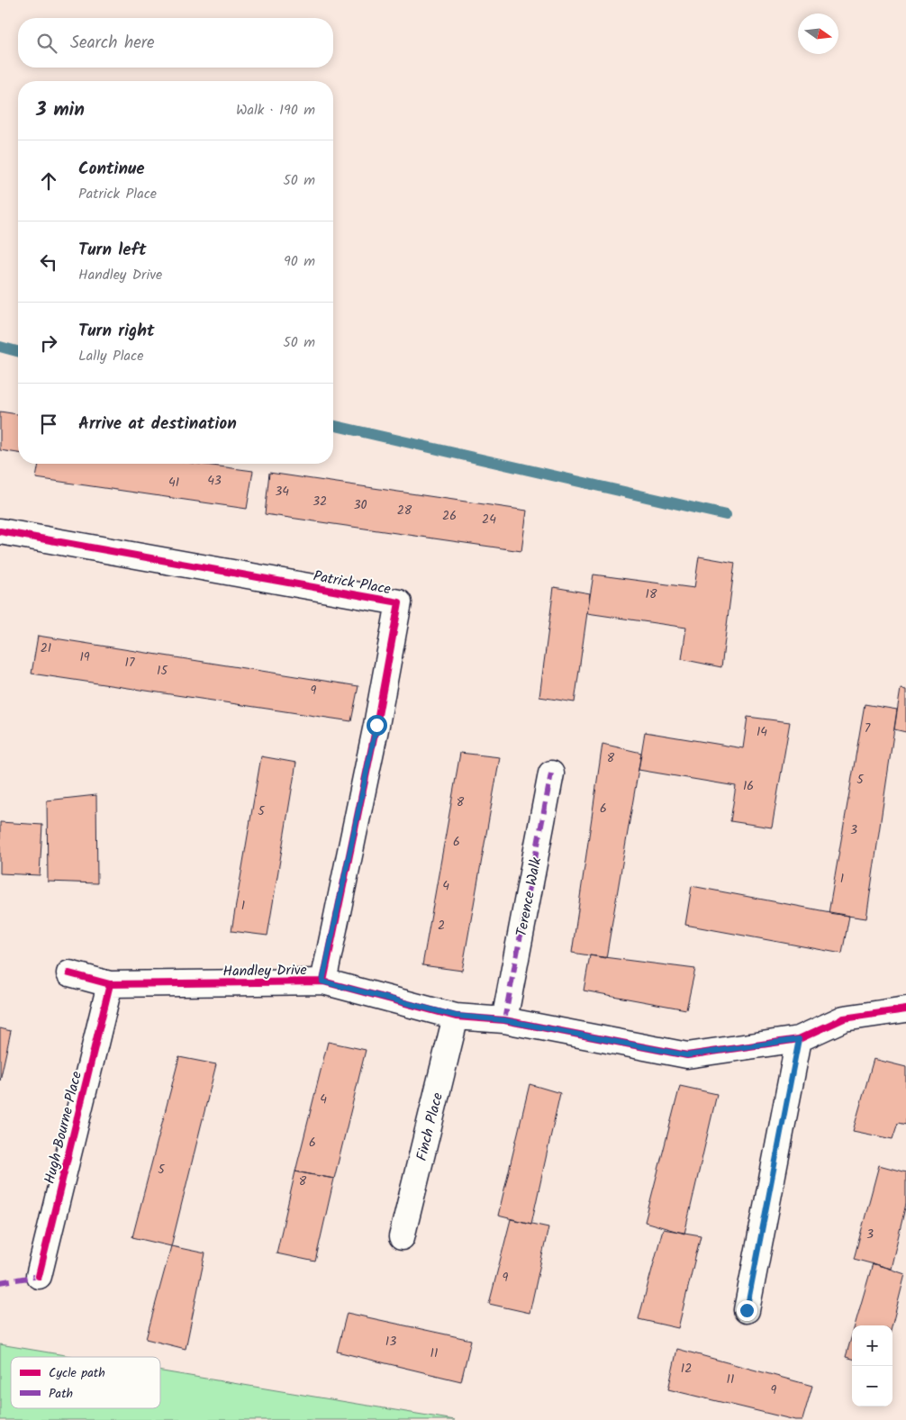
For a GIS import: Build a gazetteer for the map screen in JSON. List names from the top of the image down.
{
  "streets": {
    "street": [
      "Patrick Place",
      "Terence Walk",
      "Handley Drive",
      "Finch Place",
      "Hugh Bourne Place"
    ]
  },
  "crossings": [
    ["Patrick Place", "Handley Drive"],
    ["Terence Walk", "Handley Drive"],
    ["Handley Drive", "Finch Place"],
    ["Handley Drive", "Hugh Bourne Place"]
  ],
  "house_numbers": [
    "43",
    "41",
    "34",
    "32",
    "30",
    "28",
    "26",
    "24",
    "18",
    "21",
    "19",
    "17",
    "15",
    "9",
    "7",
    "14",
    "8",
    "5",
    "16",
    "8",
    "6",
    "5",
    "3",
    "6",
    "1",
    "4",
    "1",
    "2",
    "4",
    "6",
    "5",
    "8",
    "3",
    "9",
    "13",
    "11",
    "12",
    "11",
    "9"
  ],
  "legend": ["Cycle path", "Path"],
  "north": "right",
  "page": {
    "search": "Search here",
    "heading": ["3 min", "Walk · 190 m"],
    "list": [
      ["Continue", "Patrick Place", "50 m"],
      ["Turn left", "Handley Drive", "90 m"],
      ["Turn right", "Lally Place", "50 m"],
      "Arrive at destination"
    ],
    "map_buttons": ["+", "−"]
  }
}
